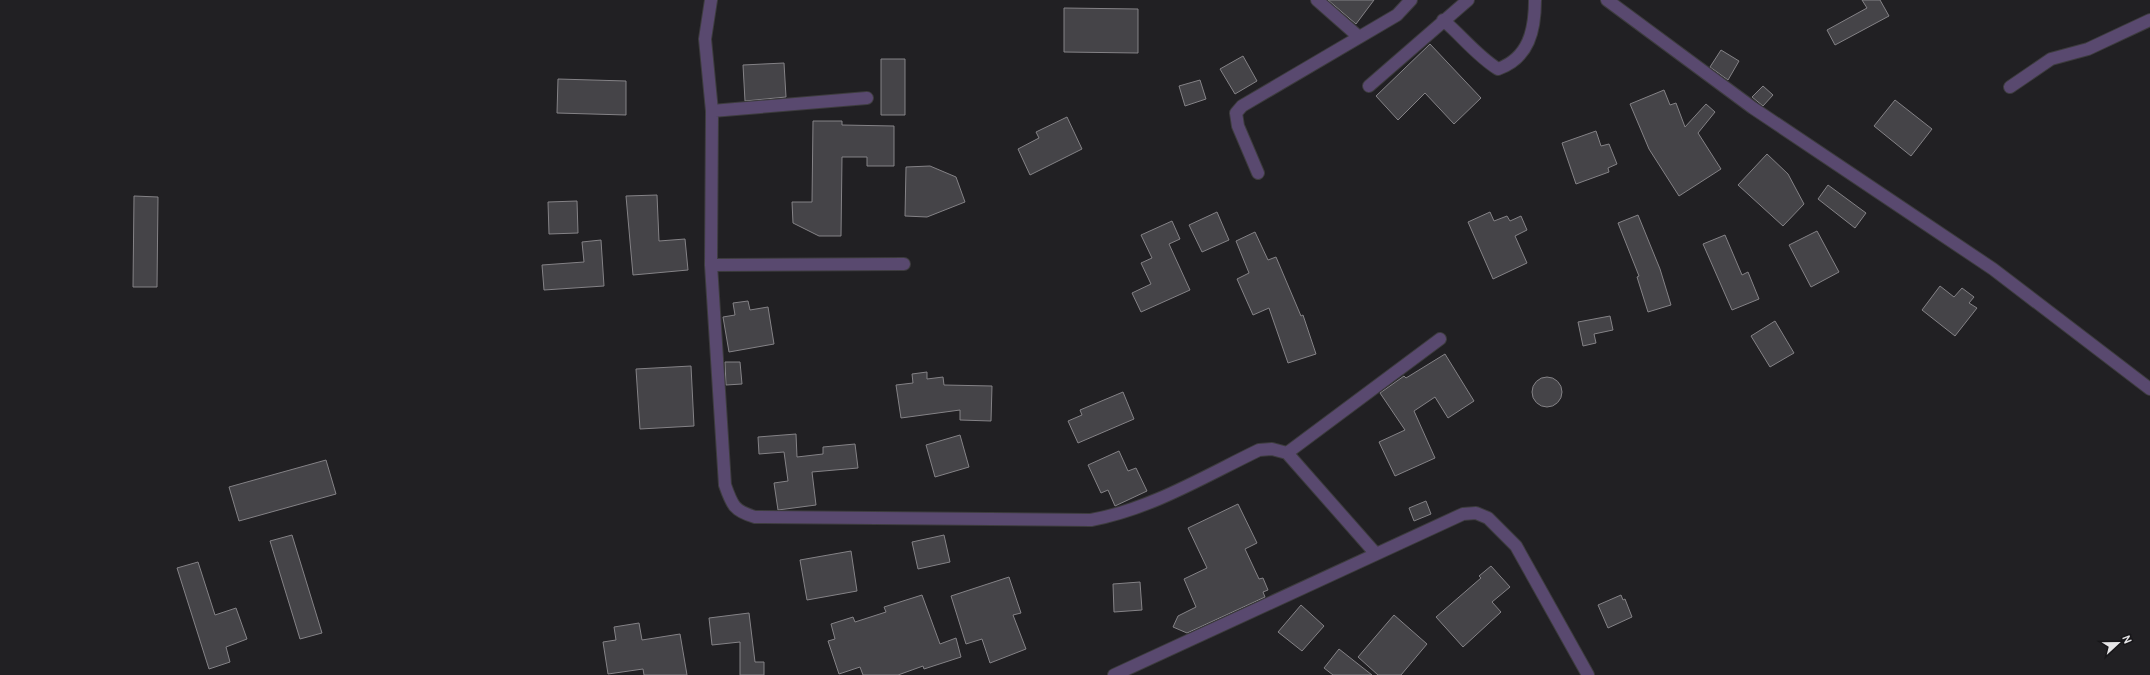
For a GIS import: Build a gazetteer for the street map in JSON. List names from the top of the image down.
{
  "north": "right"
}
